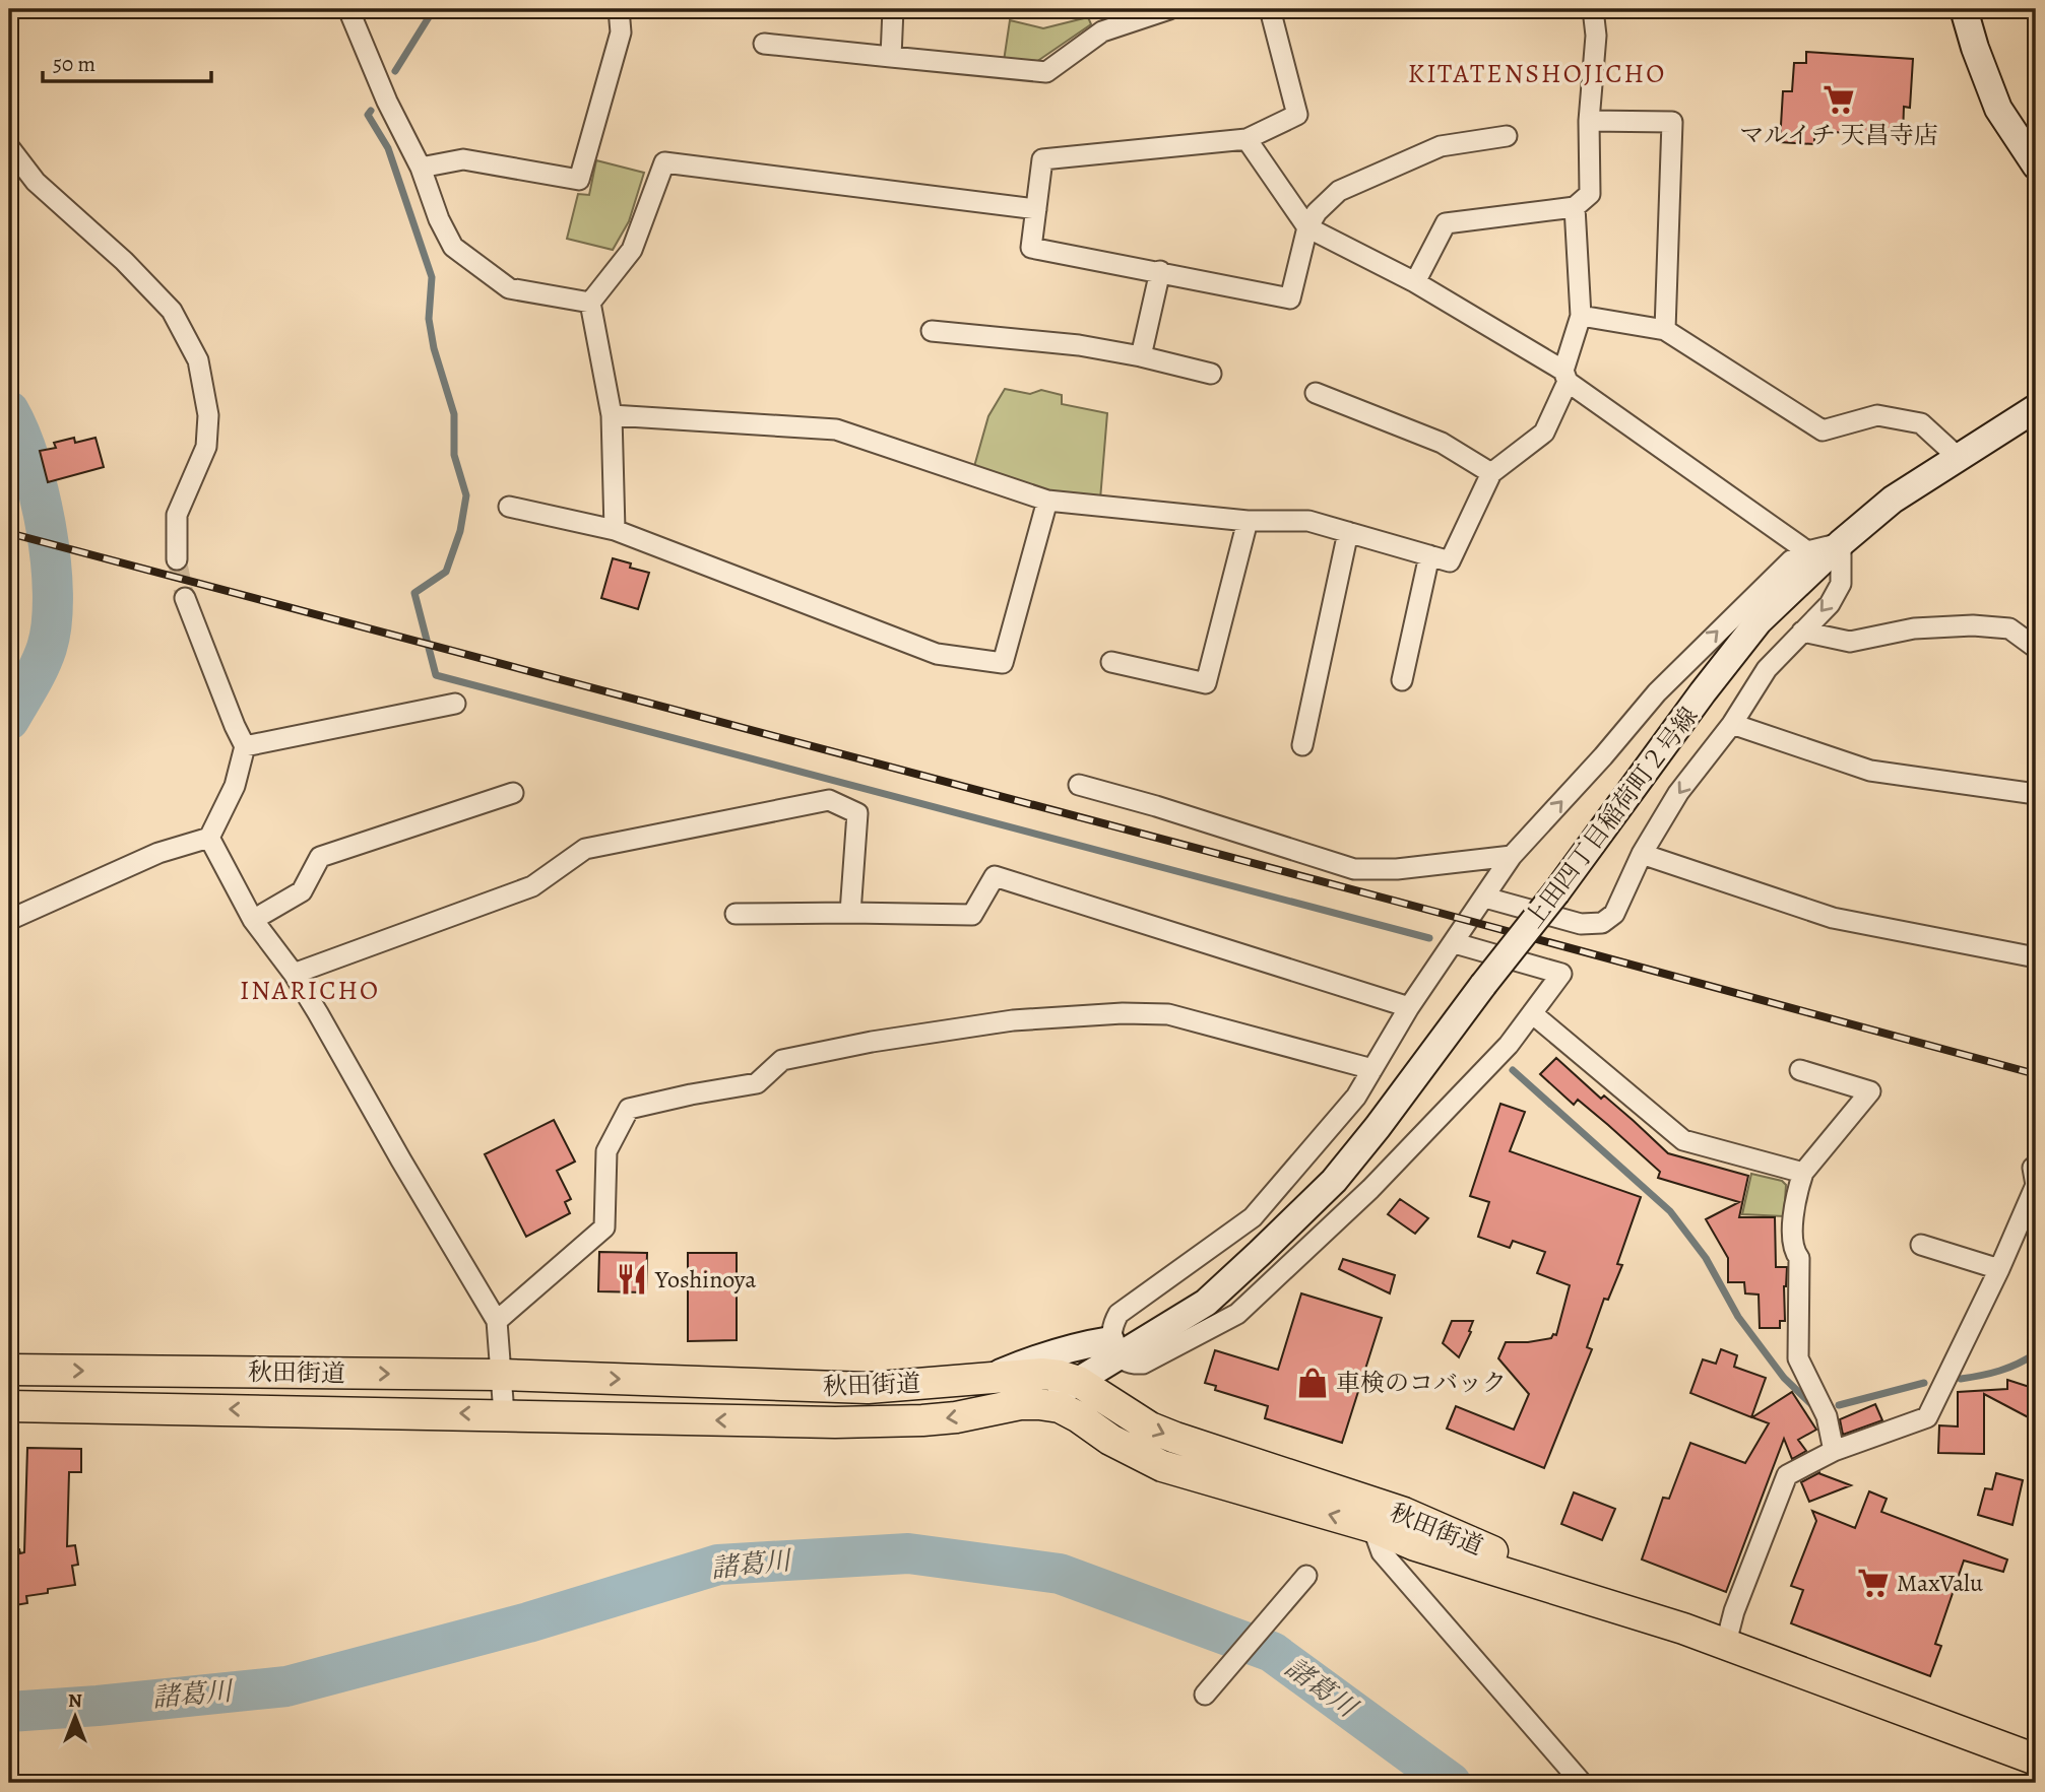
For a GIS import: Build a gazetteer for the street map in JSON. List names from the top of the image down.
{
  "streets": {
    "main road": ["秋田街道"],
    "street": ["上田四丁目稲荷町２号線"]
  },
  "districts": ["KITATENSHOJICHO", "INARICHO"],
  "water": ["諸葛川"],
  "places": {
    "supermarket": ["マルイチ 天昌寺店", "MaxValu"],
    "restaurant": ["Yoshinoya"],
    "shop": ["車検のコバック"]
  },
  "scale_bar": "50 m",
  "north": "top"
}
